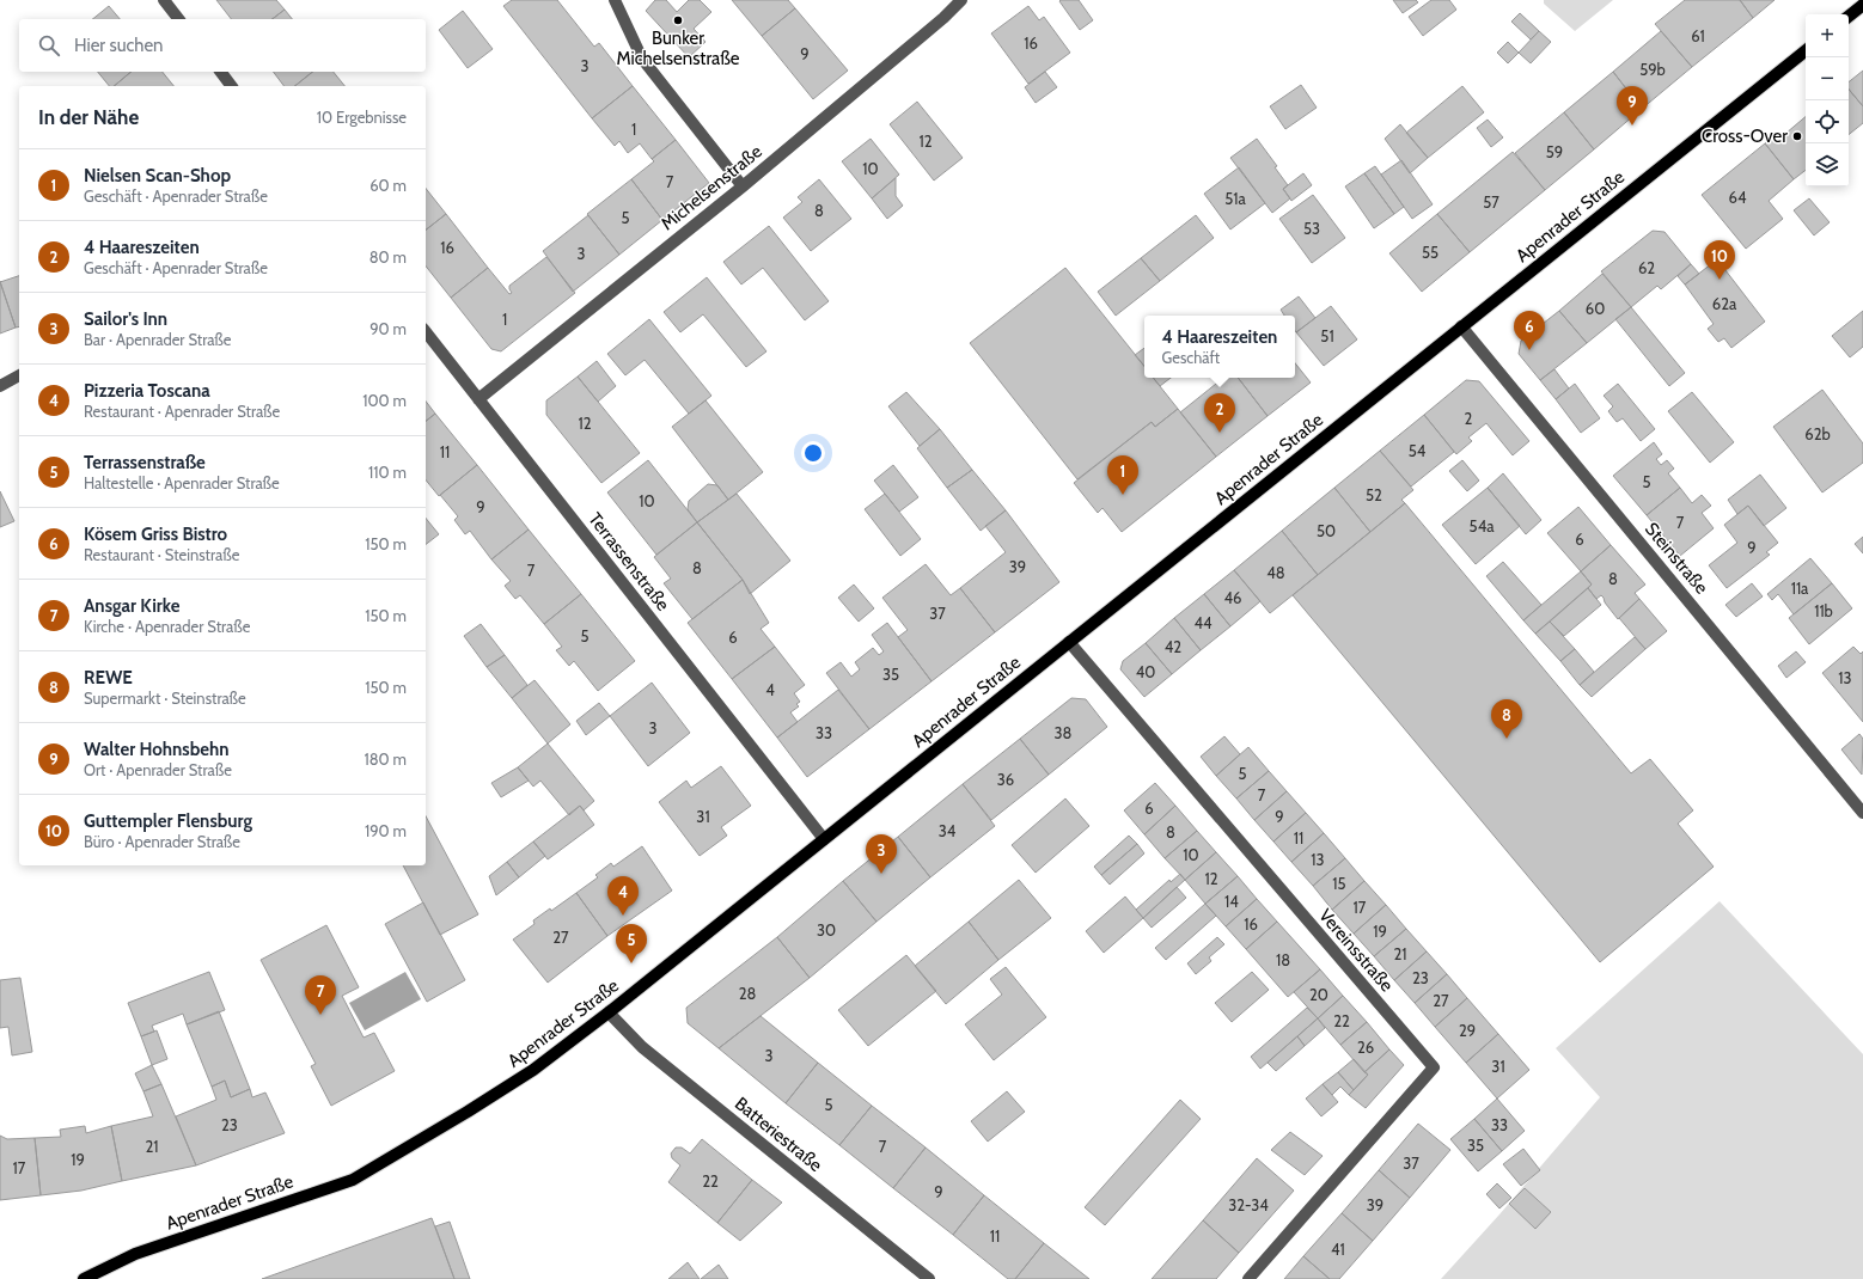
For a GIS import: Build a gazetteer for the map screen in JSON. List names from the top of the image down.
{
  "streets": {
    "main road": ["Apenrader Straße"],
    "street": [
      "Michelsenstraße",
      "Steinstraße",
      "Terrassenstraße",
      "Vereinsstraße",
      "Batteriestraße"
    ]
  },
  "crossings": [
    ["Michelsenstraße", "Terrassenstraße"],
    ["Apenrader Straße", "Steinstraße"],
    ["Apenrader Straße", "Terrassenstraße"],
    ["Apenrader Straße", "Vereinsstraße"],
    ["Apenrader Straße", "Batteriestraße"]
  ],
  "places": ["Bunker Michelsenstraße", "Cross-Over"],
  "house_numbers": [
    "61",
    "16",
    "9",
    "3",
    "59b",
    "1",
    "12",
    "59",
    "10",
    "7",
    "64",
    "51a",
    "57",
    "8",
    "5",
    "53",
    "16",
    "55",
    "3",
    "62",
    "62a",
    "60",
    "1",
    "51",
    "2",
    "12",
    "62b",
    "54",
    "11",
    "5",
    "52",
    "10",
    "9",
    "7",
    "54a",
    "50",
    "6",
    "9",
    "39",
    "8",
    "7",
    "48",
    "8",
    "11a",
    "46",
    "11b",
    "37",
    "44",
    "5",
    "6",
    "42",
    "40",
    "35",
    "13",
    "4",
    "3",
    "33",
    "38",
    "5",
    "36",
    "7",
    "6",
    "31",
    "9",
    "34",
    "8",
    "11",
    "10",
    "13",
    "12",
    "15",
    "14",
    "17",
    "16",
    "30",
    "19",
    "27",
    "21",
    "18",
    "23",
    "28",
    "20",
    "27",
    "22",
    "29",
    "26",
    "3",
    "31",
    "5",
    "23",
    "33",
    "35",
    "21",
    "7",
    "19",
    "37",
    "17",
    "22",
    "9",
    "32-34",
    "39",
    "11",
    "41"
  ],
  "page": {
    "map_buttons": ["+", "−"],
    "search": "Hier suchen",
    "pins": [
      "9",
      "10",
      "6",
      "2",
      "1",
      "8",
      "3",
      "4",
      "5",
      "7"
    ],
    "heading": ["In der Nähe", "10 Ergebnisse"],
    "list": [
      {
        "mark": "1",
        "name": "Nielsen Scan-Shop",
        "note": "Geschäft · Apenrader Straße",
        "value": "60 m"
      },
      {
        "mark": "2",
        "name": "4 Haareszeiten",
        "note": "Geschäft · Apenrader Straße",
        "value": "80 m"
      },
      {
        "mark": "3",
        "name": "Sailor's Inn",
        "note": "Bar · Apenrader Straße",
        "value": "90 m"
      },
      {
        "mark": "4",
        "name": "Pizzeria Toscana",
        "note": "Restaurant · Apenrader Straße",
        "value": "100 m"
      },
      {
        "mark": "5",
        "name": "Terrassenstraße",
        "note": "Haltestelle · Apenrader Straße",
        "value": "110 m"
      },
      {
        "mark": "6",
        "name": "Kösem Griss Bistro",
        "note": "Restaurant · Steinstraße",
        "value": "150 m"
      },
      {
        "mark": "7",
        "name": "Ansgar Kirke",
        "note": "Kirche · Apenrader Straße",
        "value": "150 m"
      },
      {
        "mark": "8",
        "name": "REWE",
        "note": "Supermarkt · Steinstraße",
        "value": "150 m"
      },
      {
        "mark": "9",
        "name": "Walter Hohnsbehn",
        "note": "Ort · Apenrader Straße",
        "value": "180 m"
      },
      {
        "mark": "10",
        "name": "Guttempler Flensburg",
        "note": "Büro · Apenrader Straße",
        "value": "190 m"
      }
    ],
    "popup": ["4 Haareszeiten", "Geschäft"]
  }
}
